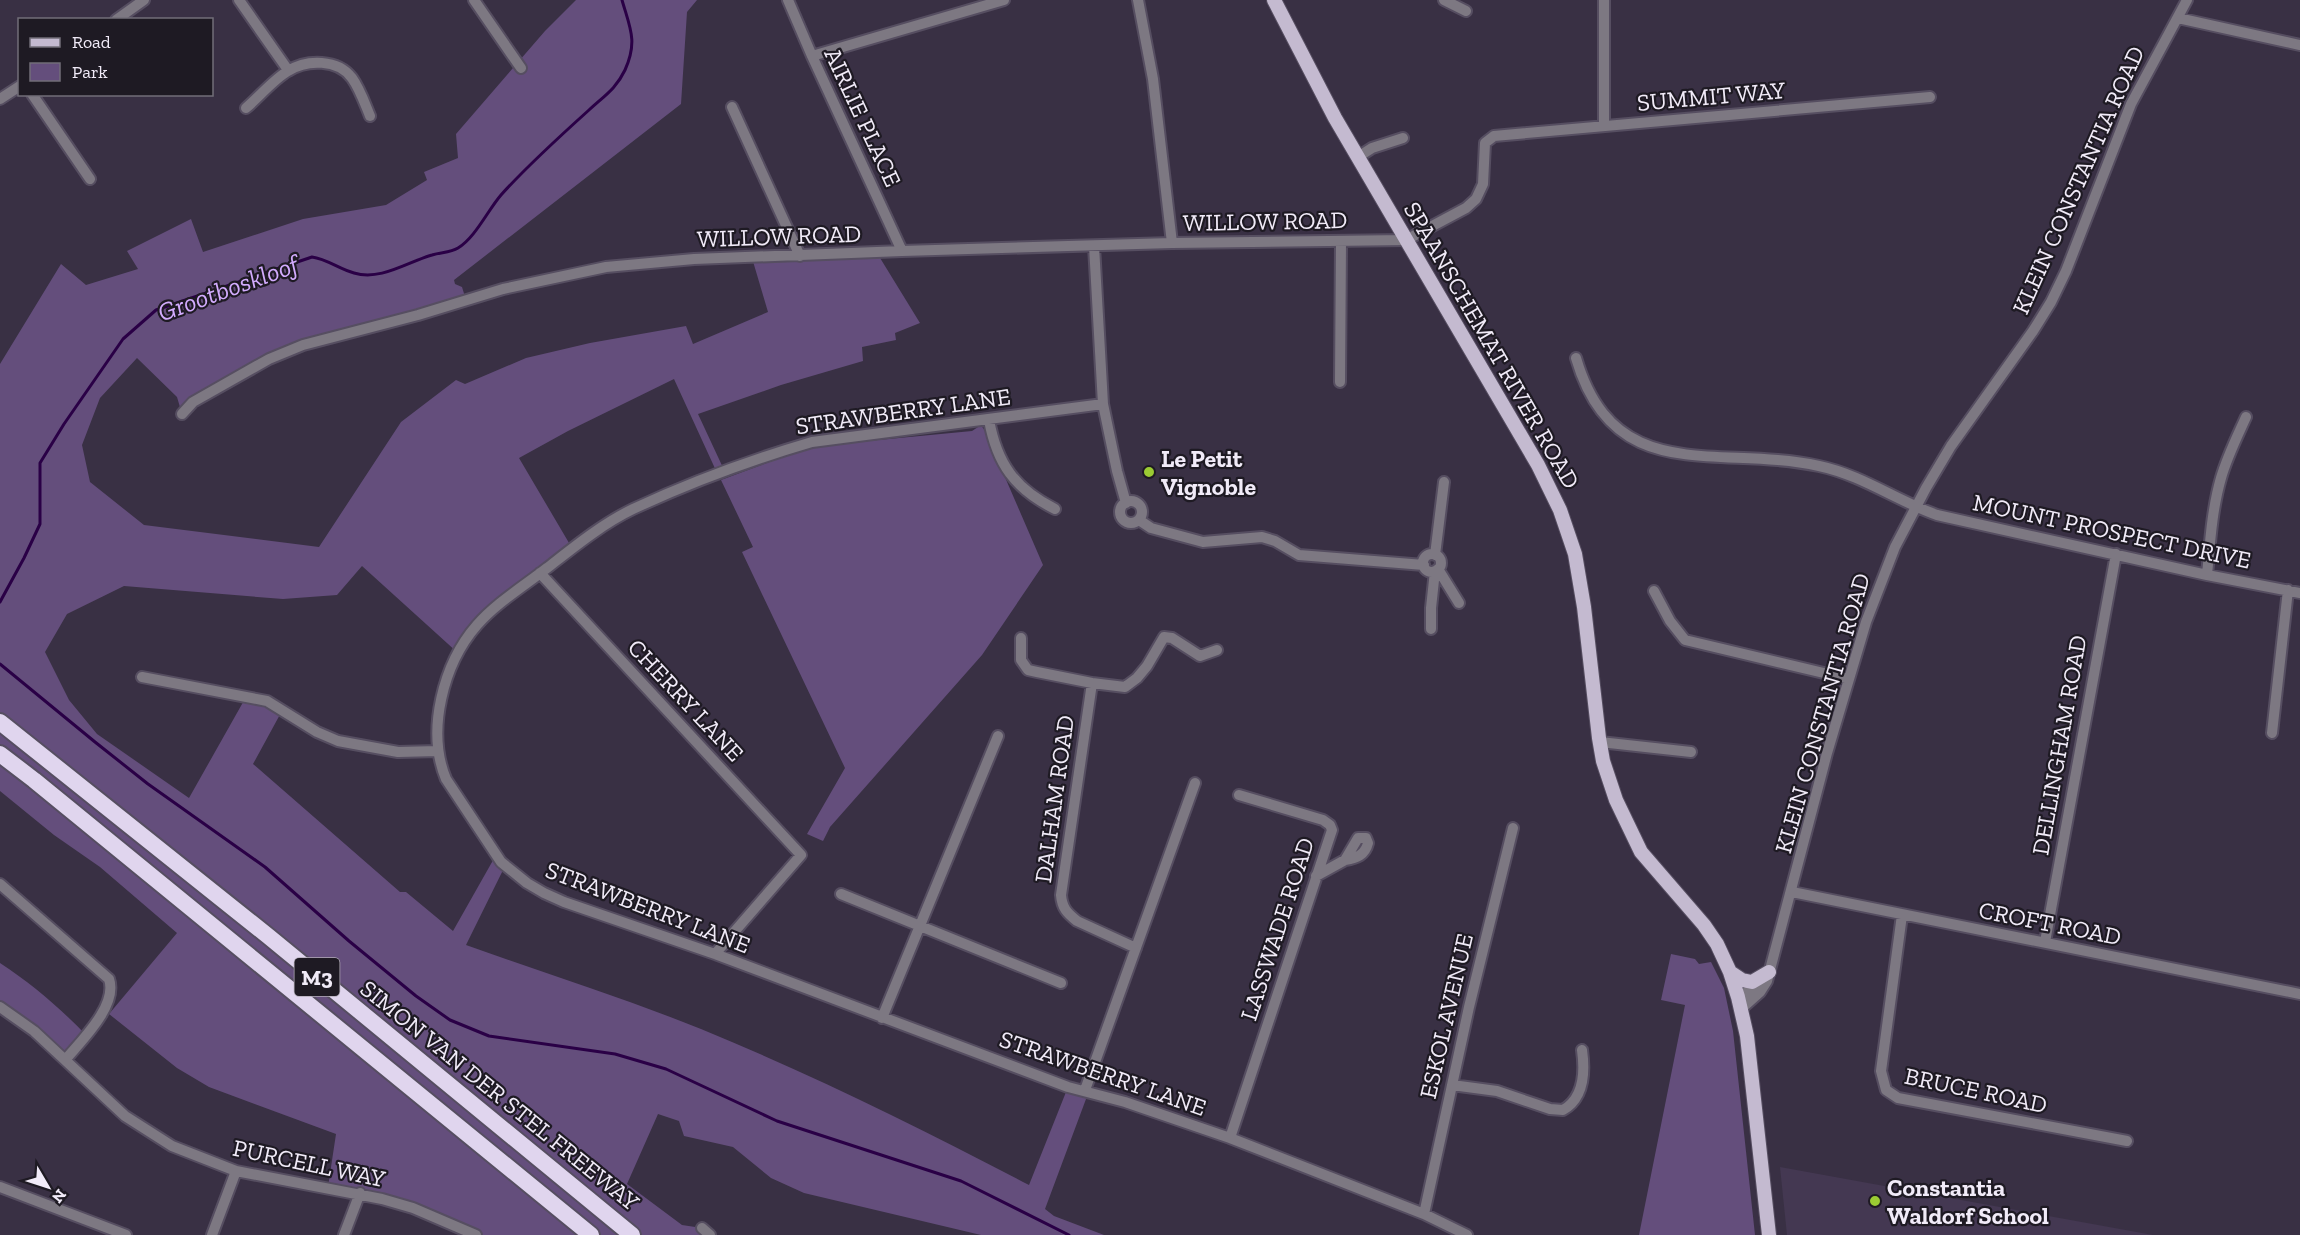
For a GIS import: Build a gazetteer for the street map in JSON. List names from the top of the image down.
{
  "streets": {
    "highway": ["M3", "SIMON VAN DER STEL FREEWAY"],
    "main road": ["SPAANSCHEMAT RIVER ROAD"],
    "street": [
      "SUMMIT WAY",
      "AIRLIE PLACE",
      "KLEIN CONSTANTIA ROAD",
      "WILLOW ROAD",
      "STRAWBERRY LANE",
      "MOUNT PROSPECT DRIVE",
      "CHERRY LANE",
      "DELLINGHAM ROAD",
      "DALHAM ROAD",
      "CROFT ROAD",
      "LASSWADE ROAD",
      "ESKOL AVENUE",
      "BRUCE ROAD",
      "PURCELL WAY"
    ]
  },
  "crossings": [
    ["SUMMIT WAY", "WILLOW ROAD"],
    ["SUMMIT WAY", "SPAANSCHEMAT RIVER ROAD"],
    ["AIRLIE PLACE", "WILLOW ROAD"],
    ["KLEIN CONSTANTIA ROAD", "SPAANSCHEMAT RIVER ROAD"],
    ["KLEIN CONSTANTIA ROAD", "MOUNT PROSPECT DRIVE"],
    ["KLEIN CONSTANTIA ROAD", "CROFT ROAD"],
    ["WILLOW ROAD", "SPAANSCHEMAT RIVER ROAD"],
    ["STRAWBERRY LANE", "CHERRY LANE"],
    ["STRAWBERRY LANE", "LASSWADE ROAD"],
    ["STRAWBERRY LANE", "ESKOL AVENUE"],
    ["MOUNT PROSPECT DRIVE", "DELLINGHAM ROAD"],
    ["DELLINGHAM ROAD", "CROFT ROAD"],
    ["CROFT ROAD", "BRUCE ROAD"]
  ],
  "water": ["Grootboskloof"],
  "places": ["Le Petit Vignoble", "Constantia Waldorf School"],
  "legend": ["Road", "Park"],
  "north": "bottom right"
}
